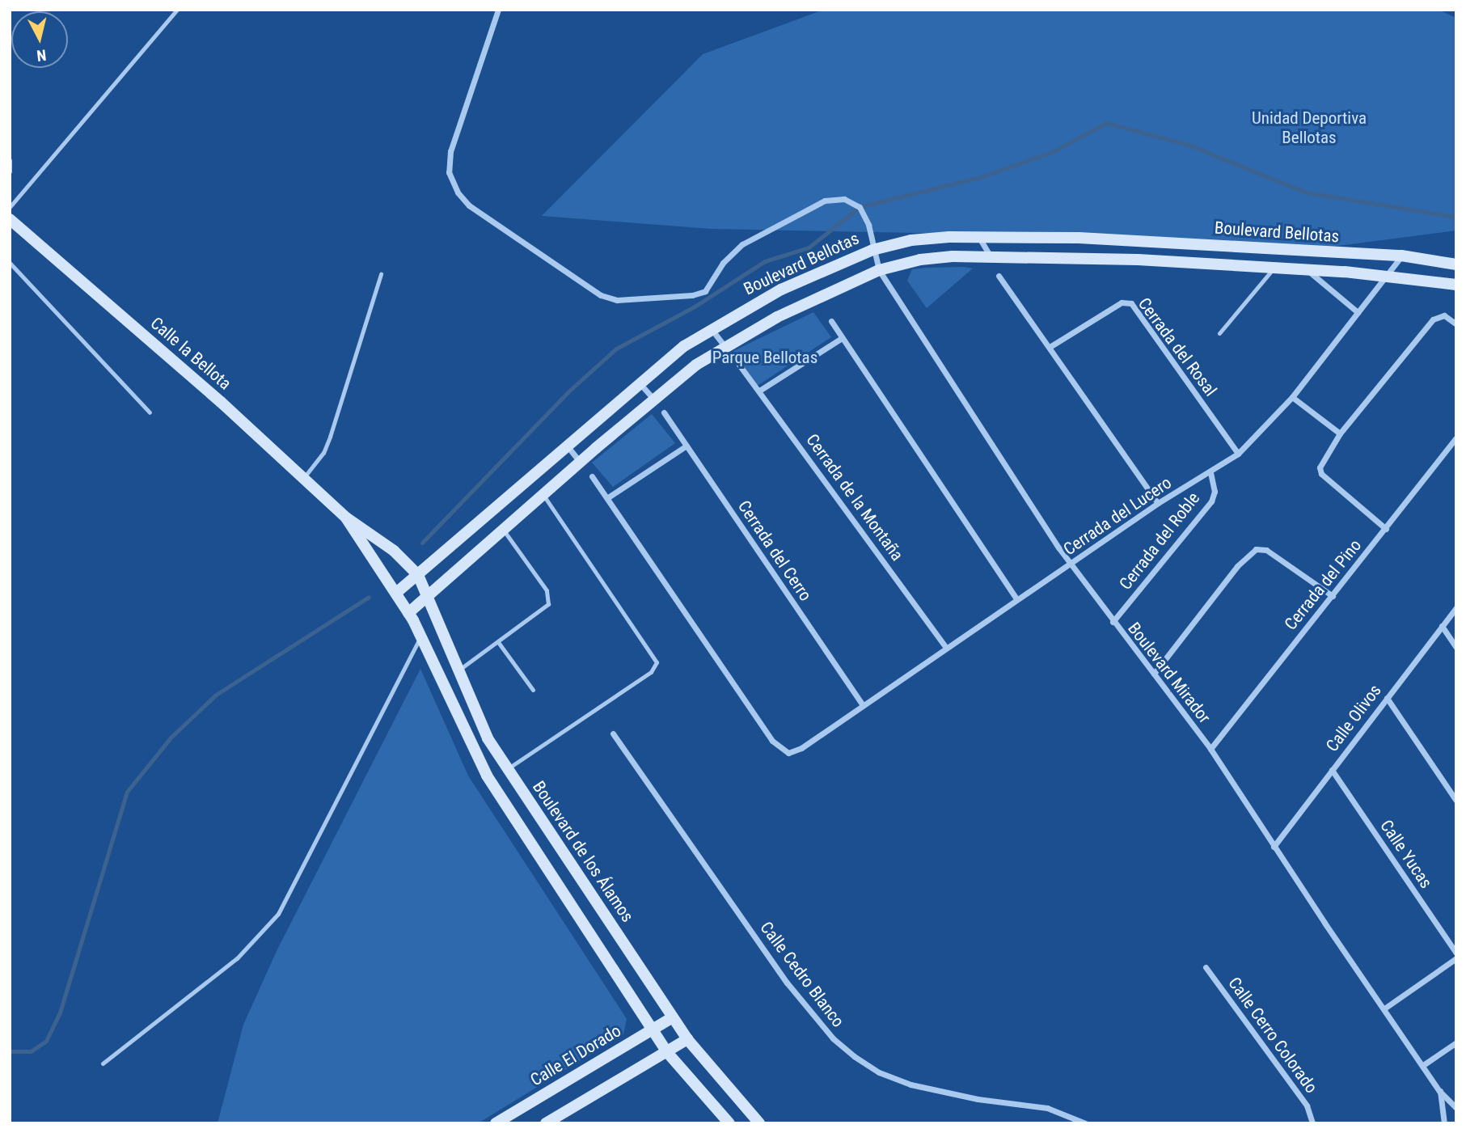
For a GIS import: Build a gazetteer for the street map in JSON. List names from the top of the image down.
{
  "streets": {
    "street": [
      "Boulevard Bellotas",
      "Cerrada del Rosal",
      "Calle la Bellota",
      "Cerrada de la Montaña",
      "Cerrada del Lucero",
      "Cerrada del Roble",
      "Cerrada del Cerro",
      "Cerrada del Pino",
      "Boulevard Mirador",
      "Calle Olivos",
      "Boulevard de los Álamos",
      "Calle Yucas",
      "Calle Cedro Blanco",
      "Calle Cerro Colorado",
      "Calle El Dorado"
    ]
  },
  "crossings": [
    ["Boulevard Bellotas", "Calle la Bellota"],
    ["Boulevard Bellotas", "Cerrada del Lucero"],
    ["Boulevard Bellotas", "Boulevard Mirador"],
    ["Boulevard Bellotas", "Boulevard de los Álamos"],
    ["Cerrada del Rosal", "Cerrada del Lucero"],
    ["Calle la Bellota", "Boulevard de los Álamos"],
    ["Cerrada de la Montaña", "Cerrada del Lucero"],
    ["Cerrada del Lucero", "Cerrada del Roble"],
    ["Cerrada del Lucero", "Cerrada del Cerro"],
    ["Cerrada del Lucero", "Boulevard Mirador"],
    ["Cerrada del Roble", "Boulevard Mirador"],
    ["Cerrada del Pino", "Boulevard Mirador"],
    ["Boulevard Mirador", "Calle Olivos"],
    ["Calle Olivos", "Calle Yucas"],
    ["Boulevard de los Álamos", "Calle El Dorado"]
  ],
  "parks": ["Unidad Deportiva Bellotas", "Parque Bellotas"],
  "north": "bottom"
}
